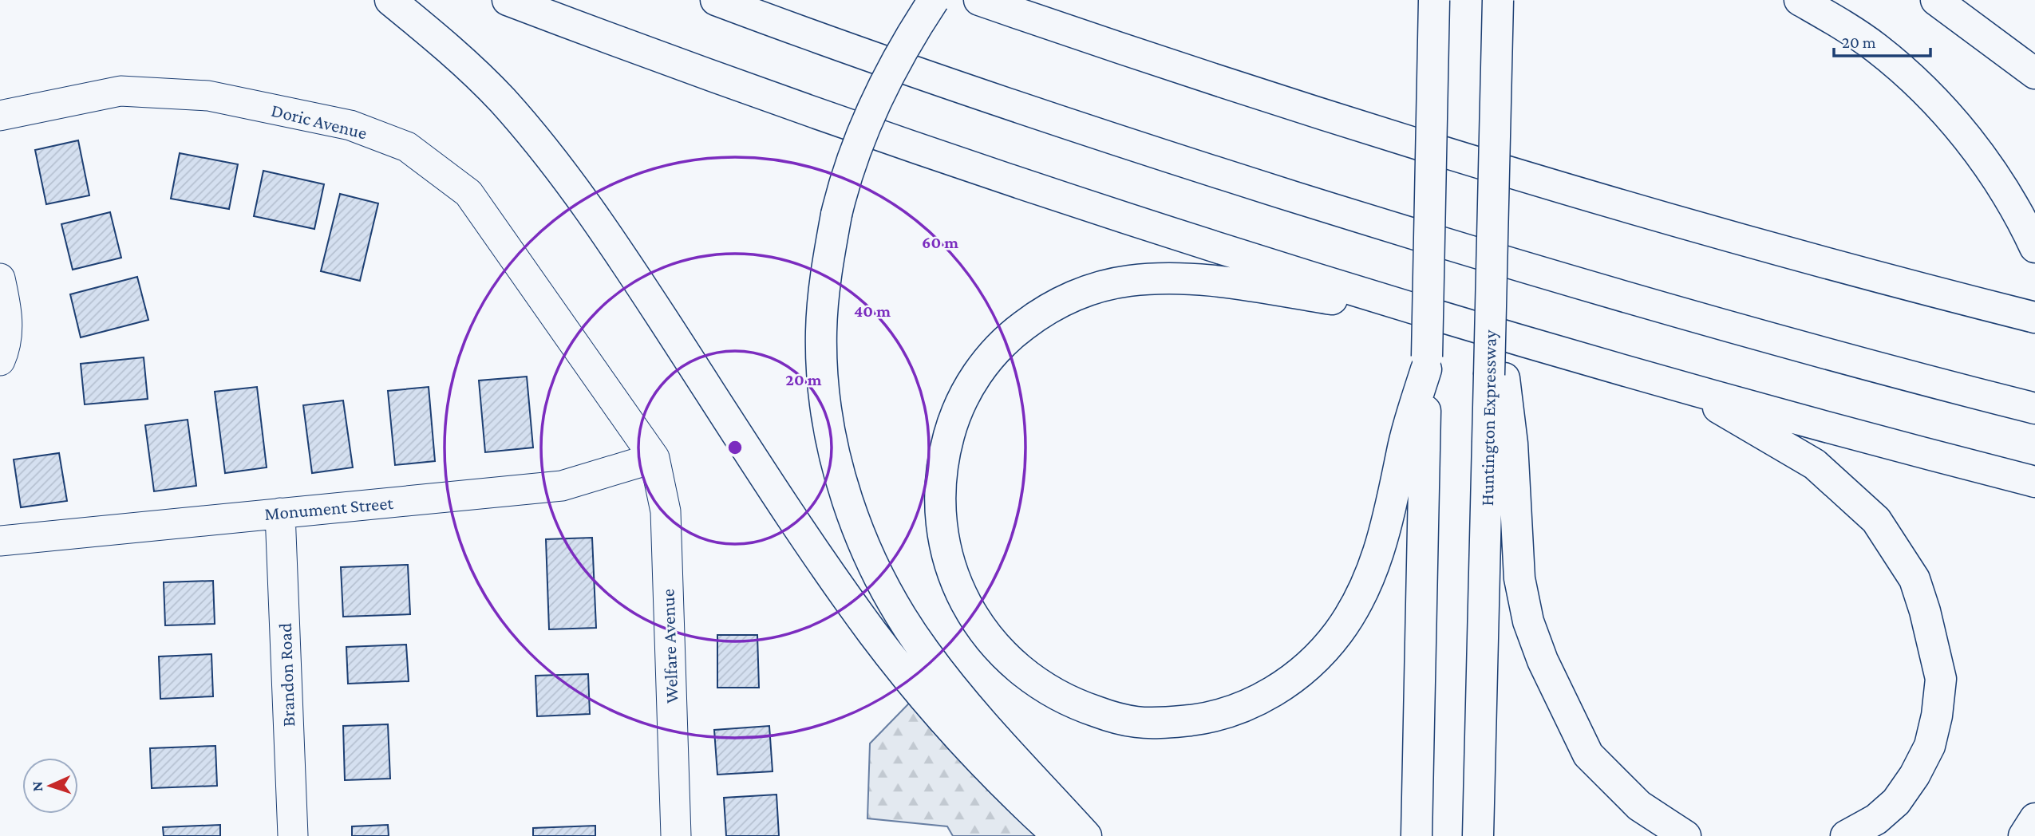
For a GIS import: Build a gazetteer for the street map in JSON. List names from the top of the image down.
{
  "streets": {
    "highway": ["Huntington Expressway"],
    "street": [
      "Doric Avenue",
      "Monument Street",
      "Welfare Avenue",
      "Brandon Road"
    ]
  },
  "crossings": [
    ["Doric Avenue", "Monument Street"],
    ["Doric Avenue", "Welfare Avenue"],
    ["Monument Street", "Welfare Avenue"],
    ["Monument Street", "Brandon Road"]
  ],
  "scale_bar": "20 m",
  "north": "left",
  "rings": ["60 m", "40 m", "20 m"]
}
